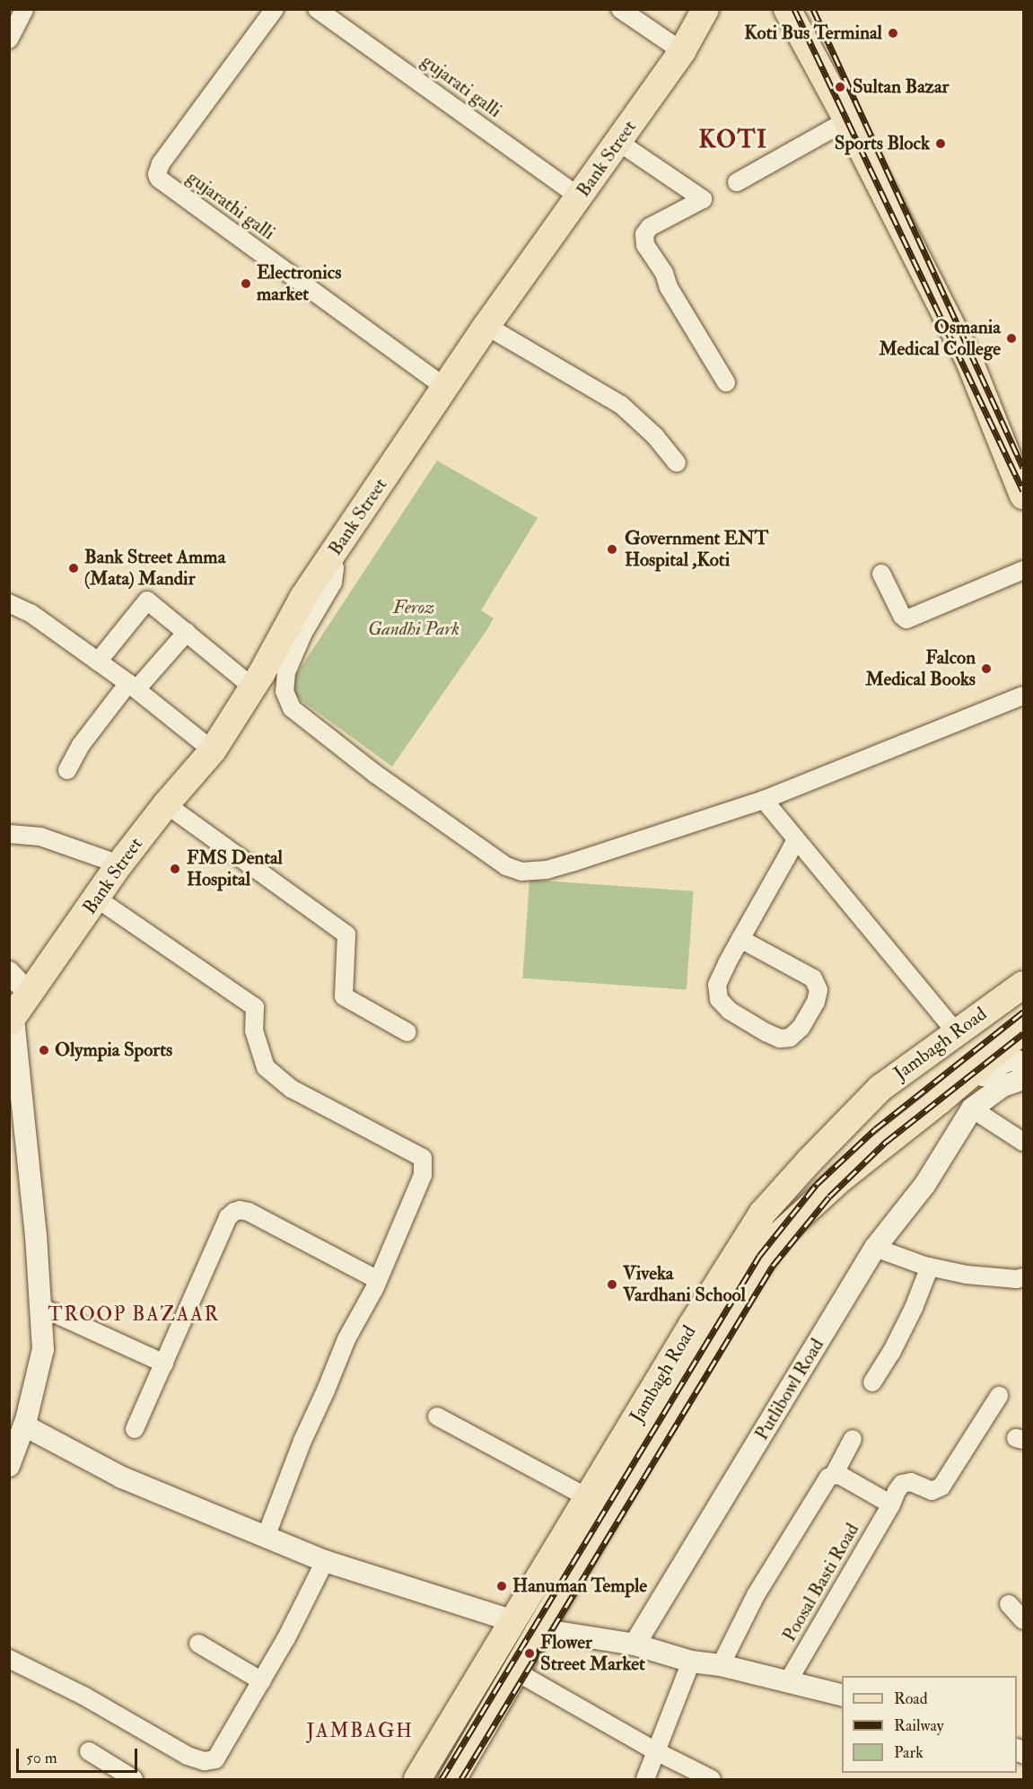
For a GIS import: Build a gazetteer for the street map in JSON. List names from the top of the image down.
{
  "streets": {
    "main road": ["Bank Street", "Jambagh Road"],
    "street": [
      "gujarati galli",
      "gujarathi galli",
      "Putlibowl Road",
      "Poosal Basti Road"
    ]
  },
  "crossings": [
    ["gujarati galli", "Bank Street"],
    ["Bank Street", "gujarathi galli"]
  ],
  "districts": ["KOTI", "TROOP BAZAAR", "JAMBAGH"],
  "parks": ["Feroz Gandhi Park"],
  "places": [
    "Koti Bus Terminal",
    "Sultan Bazar",
    "Sports Block",
    "Electronics market",
    "Osmania Medical College",
    "Government ENT Hospital ,Koti",
    "Bank Street Amma (Mata) Mandir",
    "Falcon Medical Books",
    "FMS Dental Hospital",
    "Olympia Sports",
    "Viveka Vardhani School",
    "Hanuman Temple",
    "Flower Street Market"
  ],
  "legend": ["Road", "Railway", "Park"],
  "scale_bar": "50 m"
}
